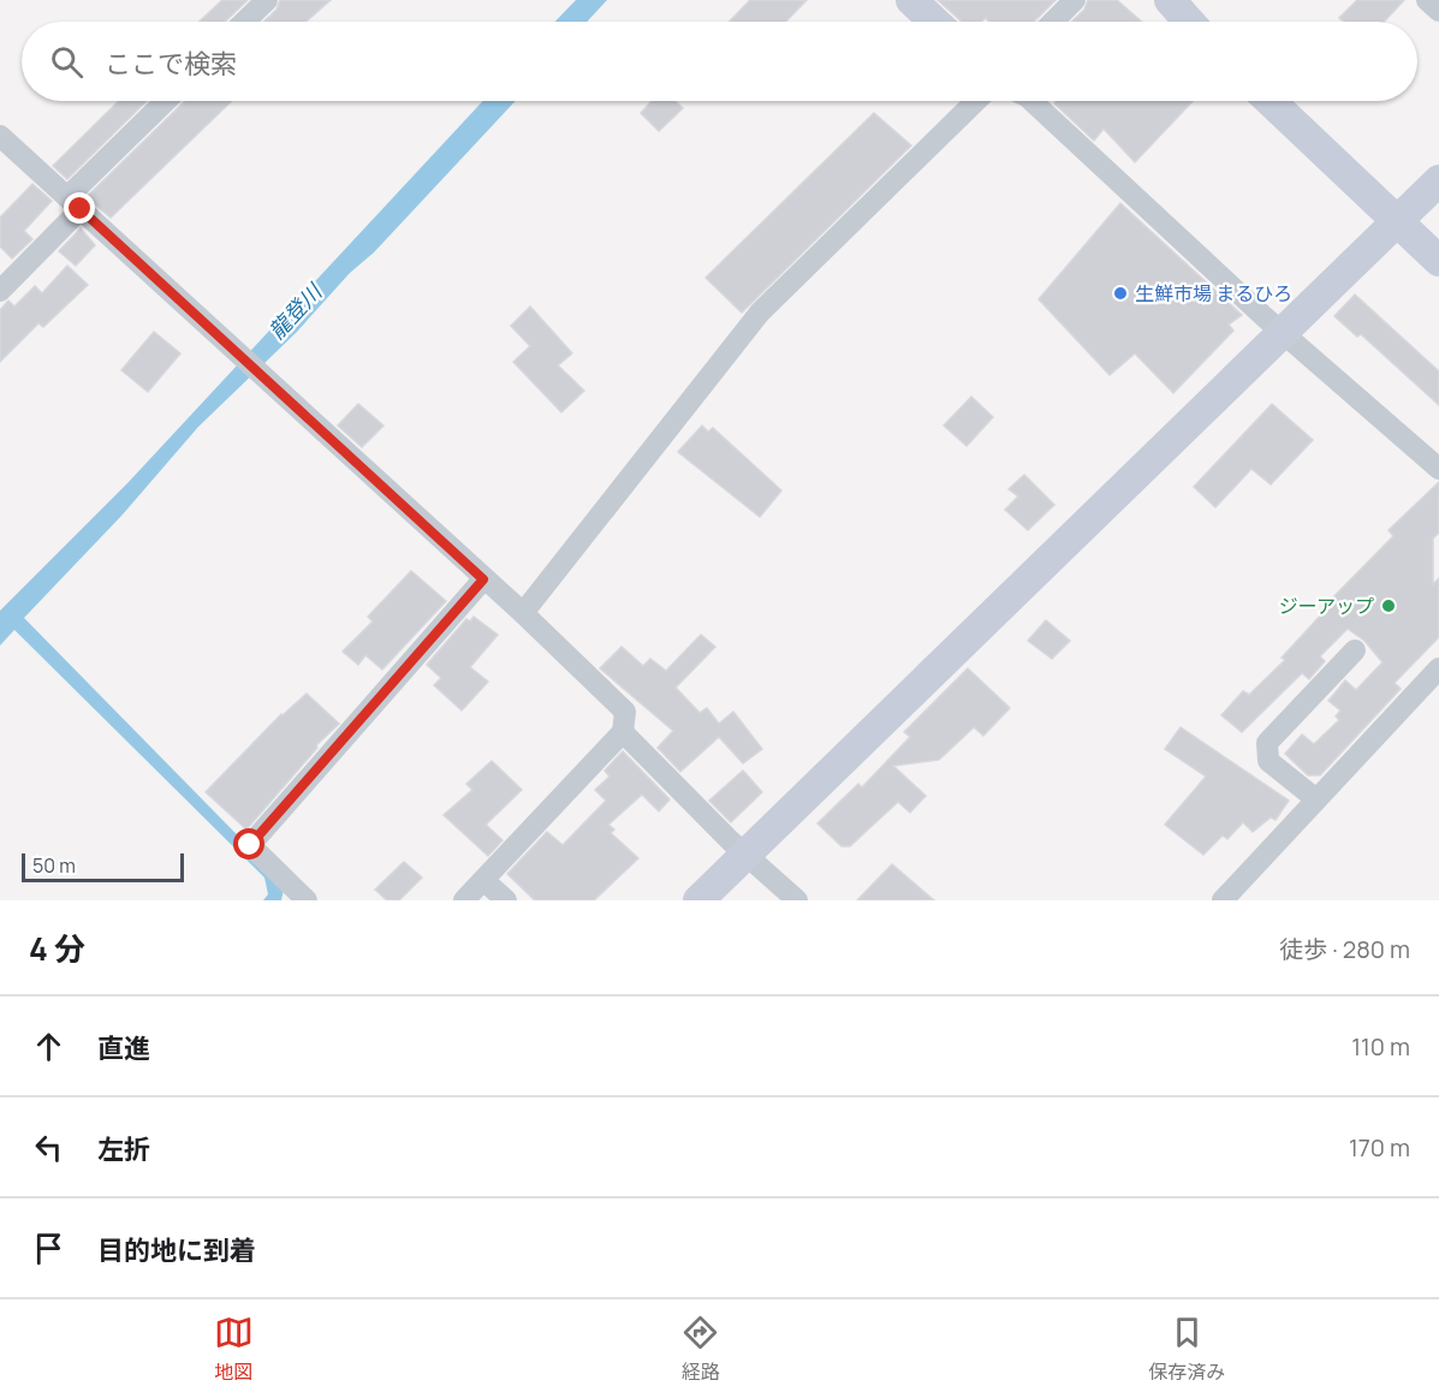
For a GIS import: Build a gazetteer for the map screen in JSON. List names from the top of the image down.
{
  "water": ["龍登川"],
  "places": ["生鮮市場 まるひろ", "ジーアップ"],
  "scale_bar": "50 m",
  "page": {
    "search": "ここで検索",
    "scale": "50 m",
    "heading": ["4 分", "徒歩 · 280 m"],
    "list": [
      ["直進", "110 m"],
      ["左折", "170 m"],
      "目的地に到着"
    ],
    "nav": ["地図", "経路", "保存済み"]
  }
}
